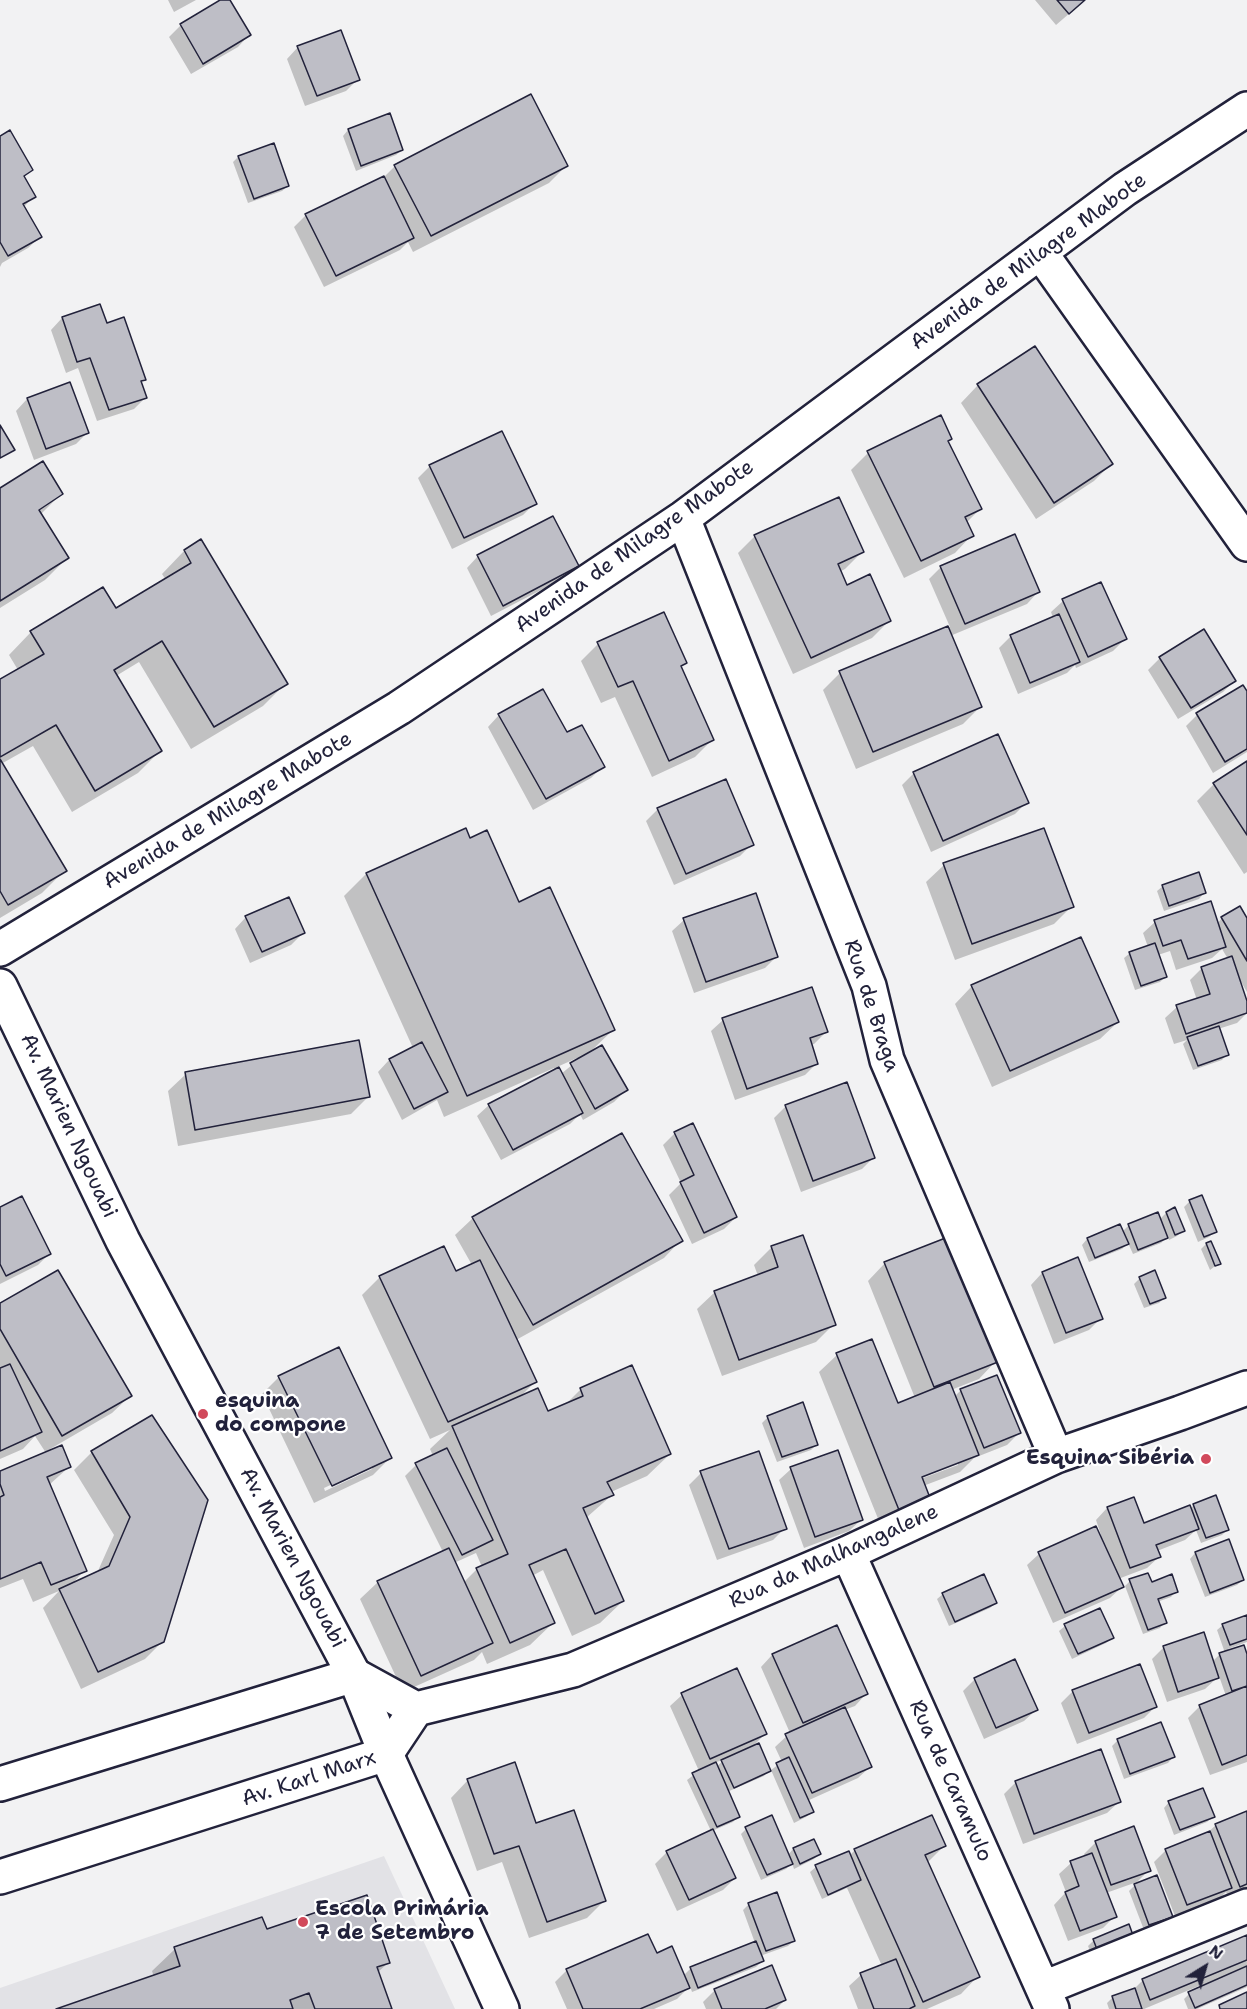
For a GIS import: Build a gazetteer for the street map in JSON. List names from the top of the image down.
{
  "streets": {
    "street": [
      "Avenida de Milagre Mabote",
      "Rua de Braga",
      "Av. Marien Ngouabi",
      "Rua da Malhangalene",
      "Av. Karl Marx",
      "Rua de Caramulo"
    ]
  },
  "crossings": [
    ["Avenida de Milagre Mabote", "Rua de Braga"],
    ["Rua de Braga", "Rua da Malhangalene"],
    ["Av. Marien Ngouabi", "Av. Karl Marx"],
    ["Rua da Malhangalene", "Av. Karl Marx"],
    ["Rua da Malhangalene", "Rua de Caramulo"]
  ],
  "places": ["esquina do compone", "Esquina Sibéria", "Escola Primária 7 de Setembro"],
  "north": "top right"
}
